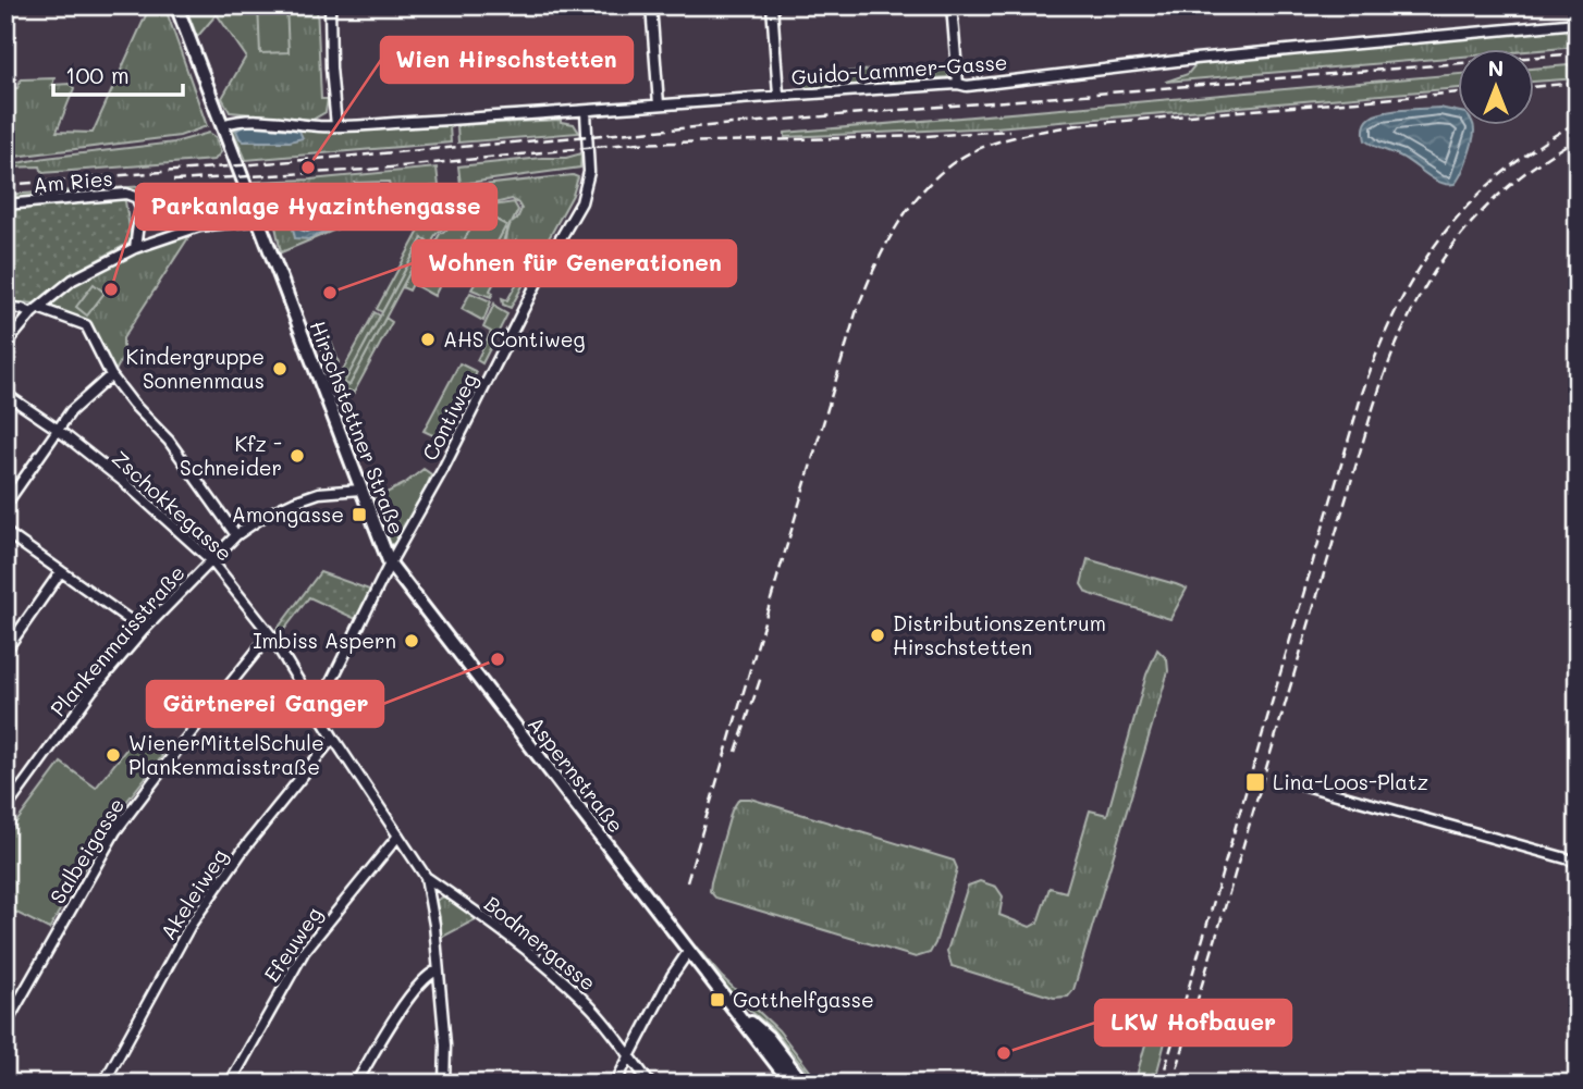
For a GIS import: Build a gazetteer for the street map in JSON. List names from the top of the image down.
{
  "streets": {
    "main road": ["Hirschstettner Straße", "Aspernstraße"],
    "street": [
      "Guido-Lammer-Gasse",
      "Am Ries",
      "Contiweg",
      "Zschokkegasse",
      "Plankenmaisstraße",
      "Salbeigasse",
      "Akeleiweg",
      "Bodmergasse",
      "Efeuweg"
    ]
  },
  "crossings": [
    ["Guido-Lammer-Gasse", "Contiweg"],
    ["Guido-Lammer-Gasse", "Hirschstettner Straße"],
    ["Contiweg", "Hirschstettner Straße"],
    ["Contiweg", "Aspernstraße"],
    ["Hirschstettner Straße", "Plankenmaisstraße"],
    ["Hirschstettner Straße", "Aspernstraße"],
    ["Zschokkegasse", "Plankenmaisstraße"],
    ["Zschokkegasse", "Salbeigasse"],
    ["Zschokkegasse", "Akeleiweg"],
    ["Zschokkegasse", "Bodmergasse"],
    ["Zschokkegasse", "Efeuweg"]
  ],
  "places": {
    "other": [
      "Wien Hirschstetten",
      "Parkanlage Hyazinthengasse",
      "Wohnen für Generationen",
      "AHS Contiweg",
      "Kindergruppe Sonnenmaus",
      "Kfz - Schneider",
      "Distributionszentrum Hirschstetten",
      "Imbiss Aspern",
      "Gärtnerei Ganger",
      "WienerMittelSchule Plankenmaisstraße",
      "LKW Hofbauer"
    ],
    "transit": ["Amongasse", "Lina-Loos-Platz", "Gotthelfgasse"]
  },
  "scale_bar": "100 m",
  "north": "top"
}
